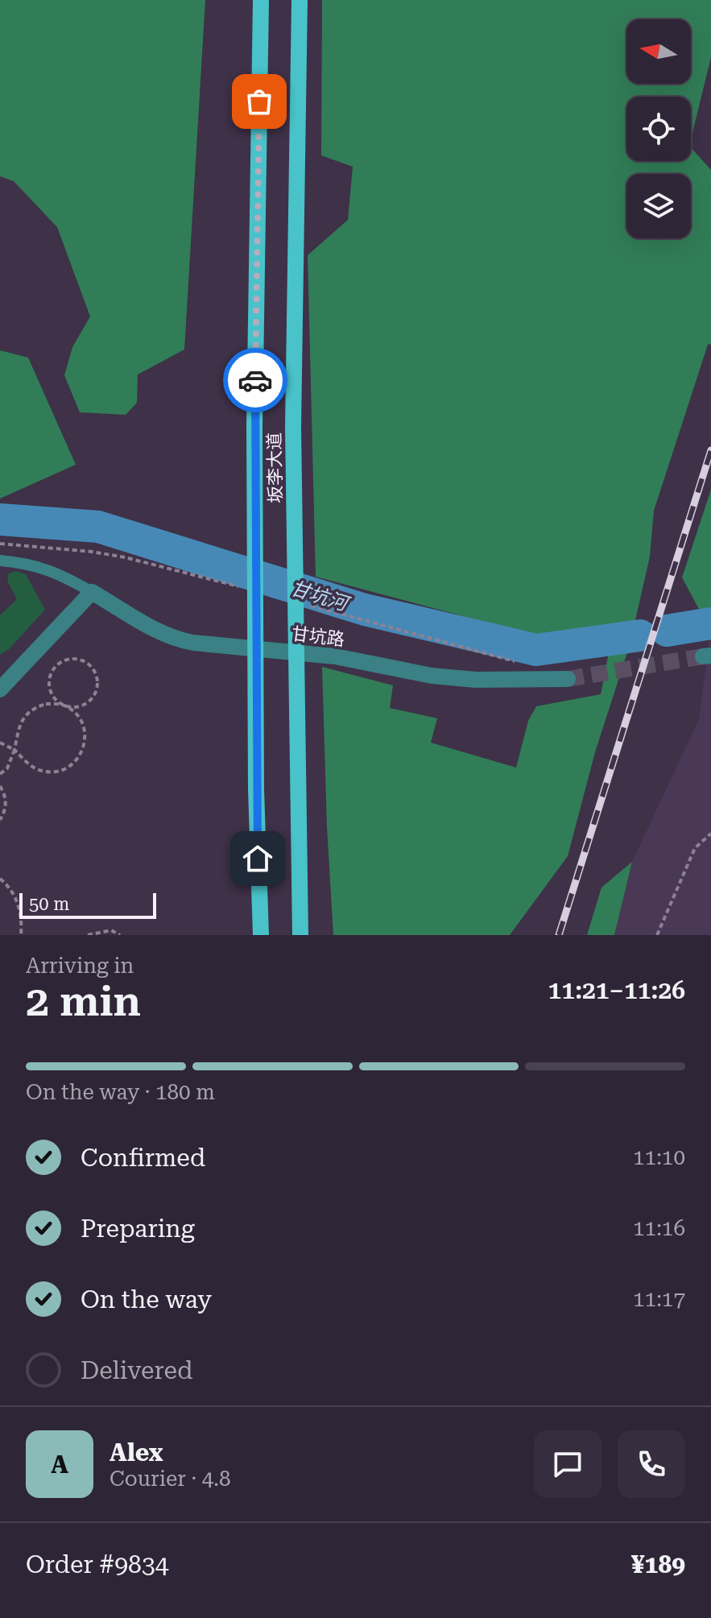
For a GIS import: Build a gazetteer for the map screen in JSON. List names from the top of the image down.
{
  "streets": {
    "main road": ["坂李大道"],
    "street": ["甘坑路"]
  },
  "water": ["甘坑河"],
  "scale_bar": "50 m",
  "north": "left",
  "page": {
    "scale": "50 m",
    "heading": ["2 min", "Arriving in", "11:21–11:26"],
    "panel": [
      "Alex",
      "Courier · 4.8",
      "Order #9834",
      "¥189"
    ],
    "bar": "On the way · 180 m",
    "list": [
      ["Confirmed", "11:10"],
      ["Preparing", "11:16"],
      ["On the way", "11:17"],
      "Delivered"
    ],
    "round": "A"
  }
}
